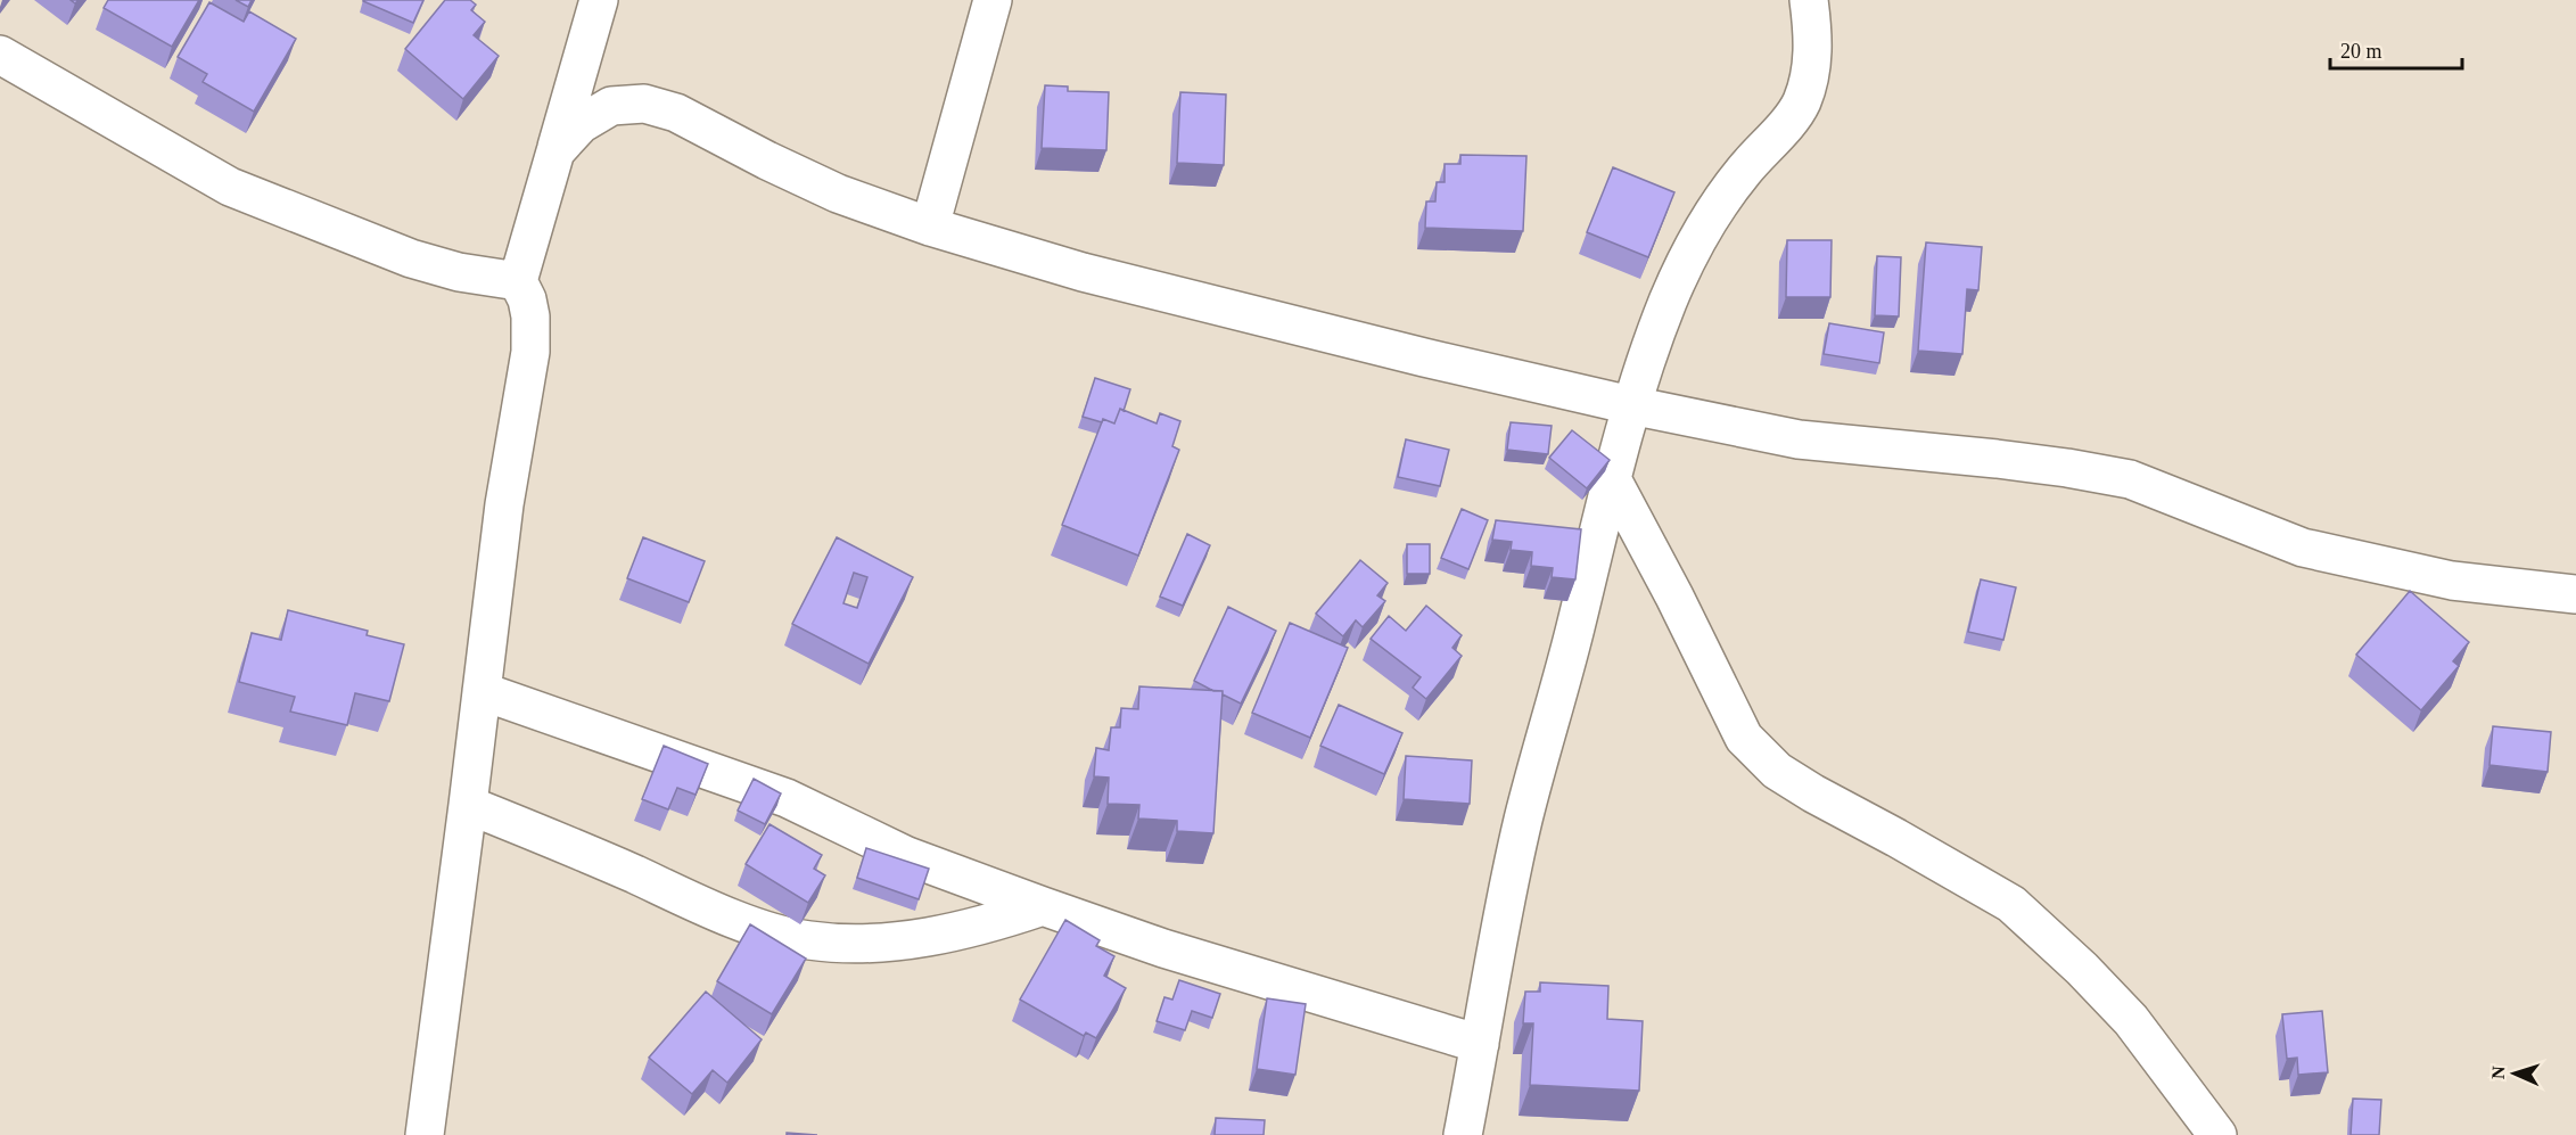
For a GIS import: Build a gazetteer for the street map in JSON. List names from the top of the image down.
{
  "scale_bar": "20 m",
  "north": "left"
}
